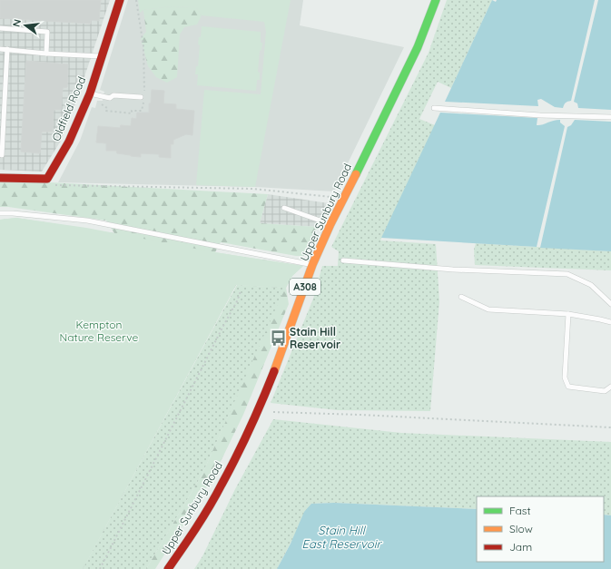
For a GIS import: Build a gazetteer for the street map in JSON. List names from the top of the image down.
{
  "streets": {
    "main road": ["Oldfield Road", "Upper Sunbury Road", "A308"]
  },
  "water": ["Stain Hill East Reservoir"],
  "parks": ["Kempton Nature Reserve"],
  "places": {
    "bus stop": ["Stain Hill Reservoir"]
  },
  "legend": ["Fast", "Slow", "Jam"],
  "north": "left"
}
